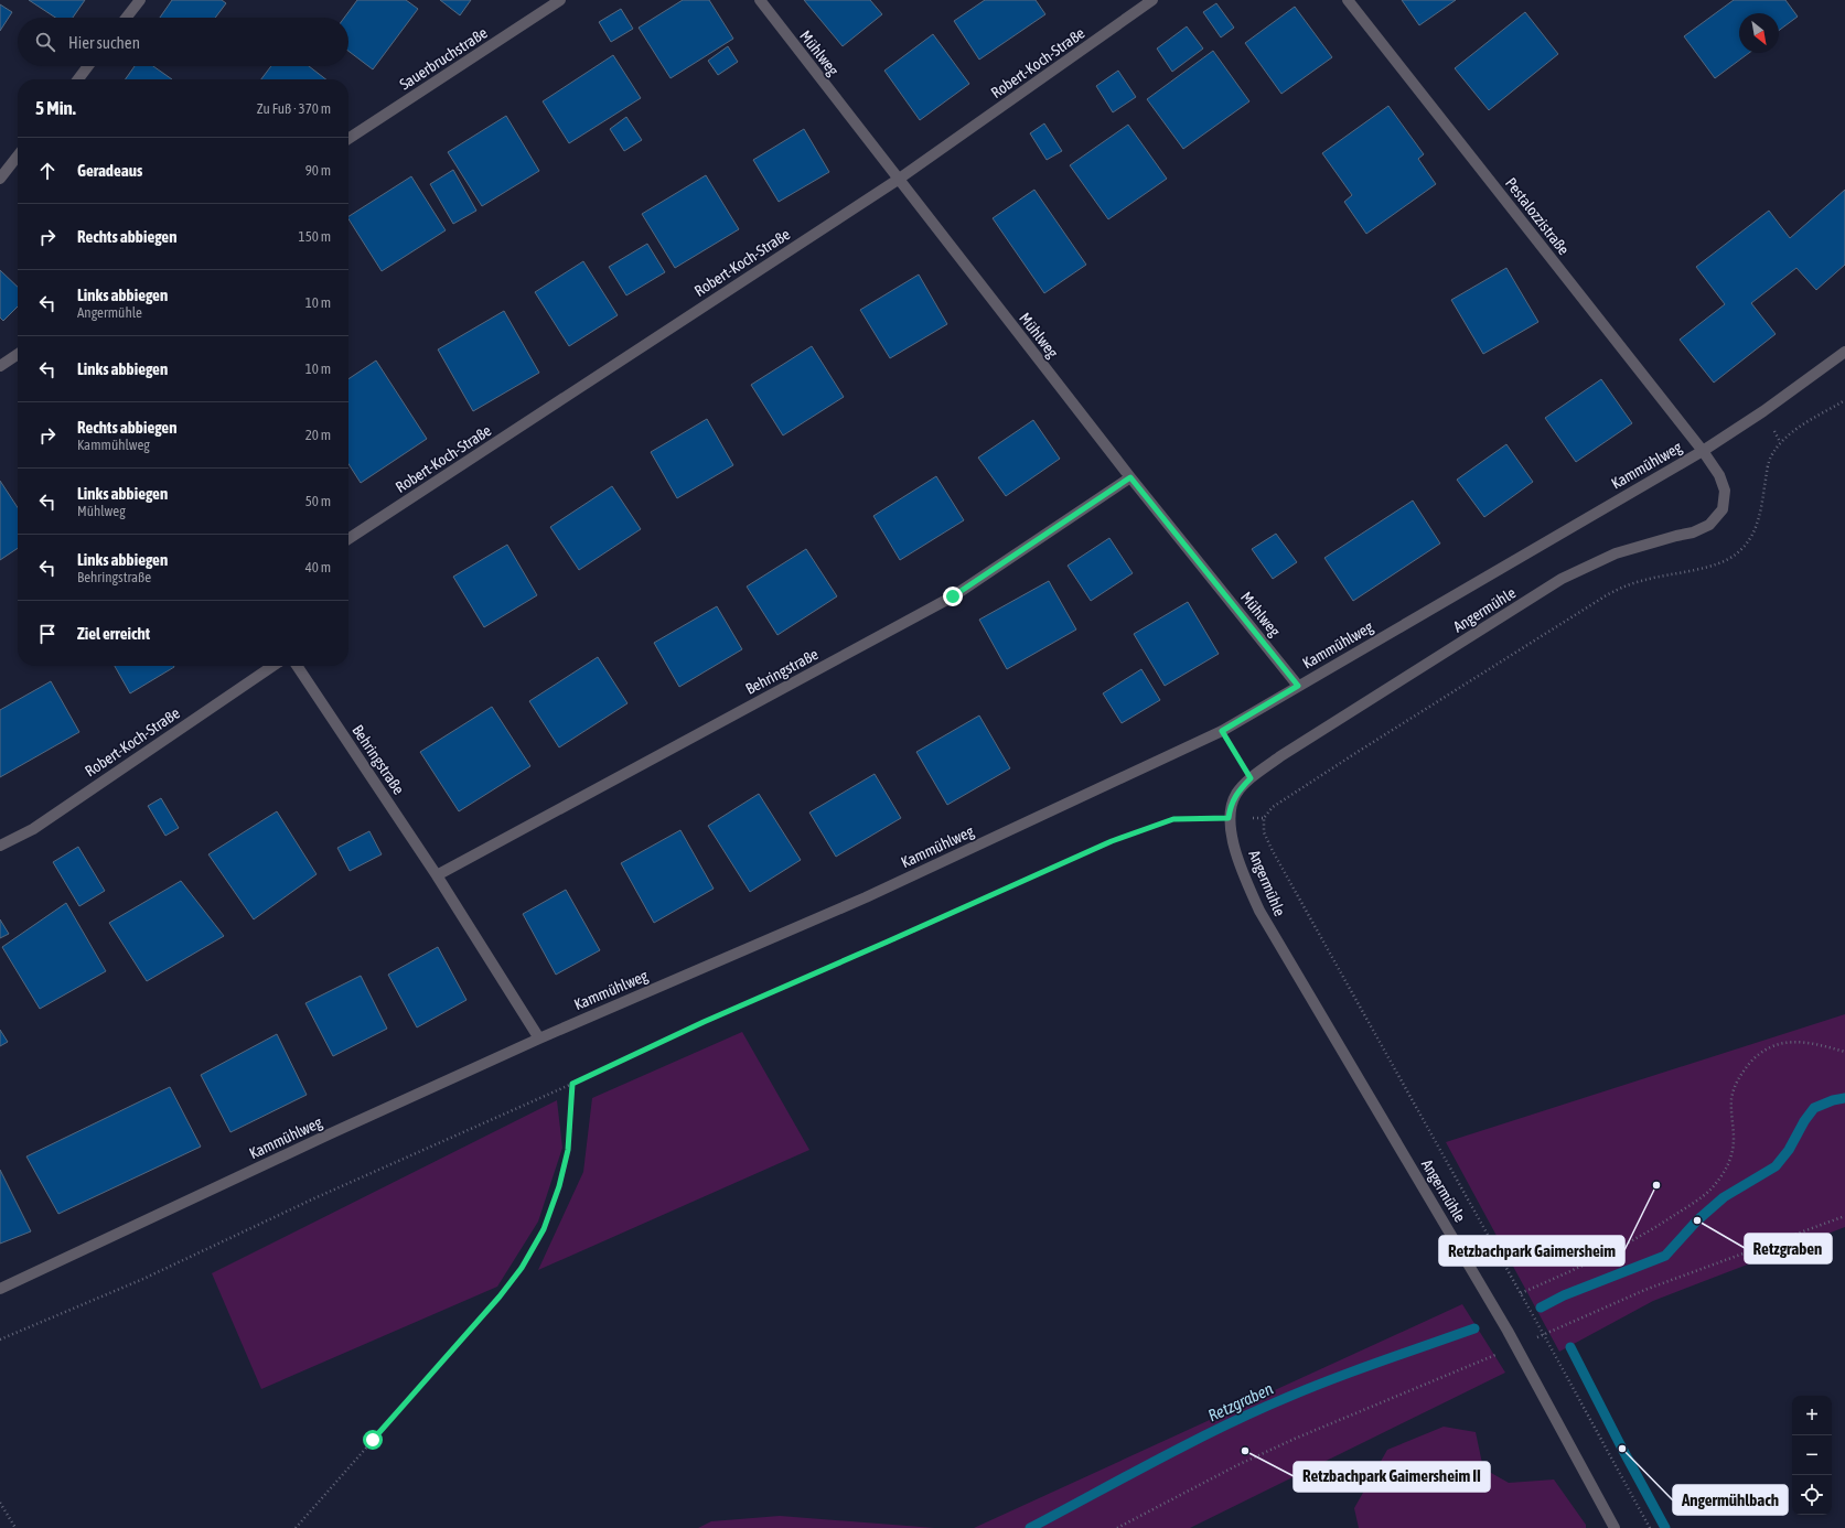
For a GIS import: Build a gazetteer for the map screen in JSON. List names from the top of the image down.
{
  "streets": {
    "street": [
      "Mühlweg",
      "Sauerbruchstraße",
      "Robert-Koch-Straße",
      "Pestalozzistraße",
      "Kammühlweg",
      "Angermühle",
      "Behringstraße"
    ]
  },
  "crossings": [
    ["Mühlweg", "Robert-Koch-Straße"],
    ["Mühlweg", "Kammühlweg"],
    ["Mühlweg", "Behringstraße"],
    ["Pestalozzistraße", "Kammühlweg"],
    ["Pestalozzistraße", "Angermühle"],
    ["Kammühlweg", "Angermühle"],
    ["Kammühlweg", "Behringstraße"]
  ],
  "water": ["Retzgraben"],
  "places": [
    "Retzbachpark Gaimersheim",
    "Retzgraben",
    "Angermühlbach",
    "Retzbachpark Gaimersheim II"
  ],
  "north": "bottom right",
  "page": {
    "search": "Hier suchen",
    "heading": ["5 Min.", "Zu Fuß · 370 m"],
    "list": [
      ["Geradeaus", "90 m"],
      ["Rechts abbiegen", "150 m"],
      ["Links abbiegen", "Angermühle", "10 m"],
      ["Links abbiegen", "10 m"],
      ["Rechts abbiegen", "Kammühlweg", "20 m"],
      ["Links abbiegen", "Mühlweg", "50 m"],
      ["Links abbiegen", "Behringstraße", "40 m"],
      "Ziel erreicht"
    ],
    "map_buttons": ["+", "−"]
  }
}
